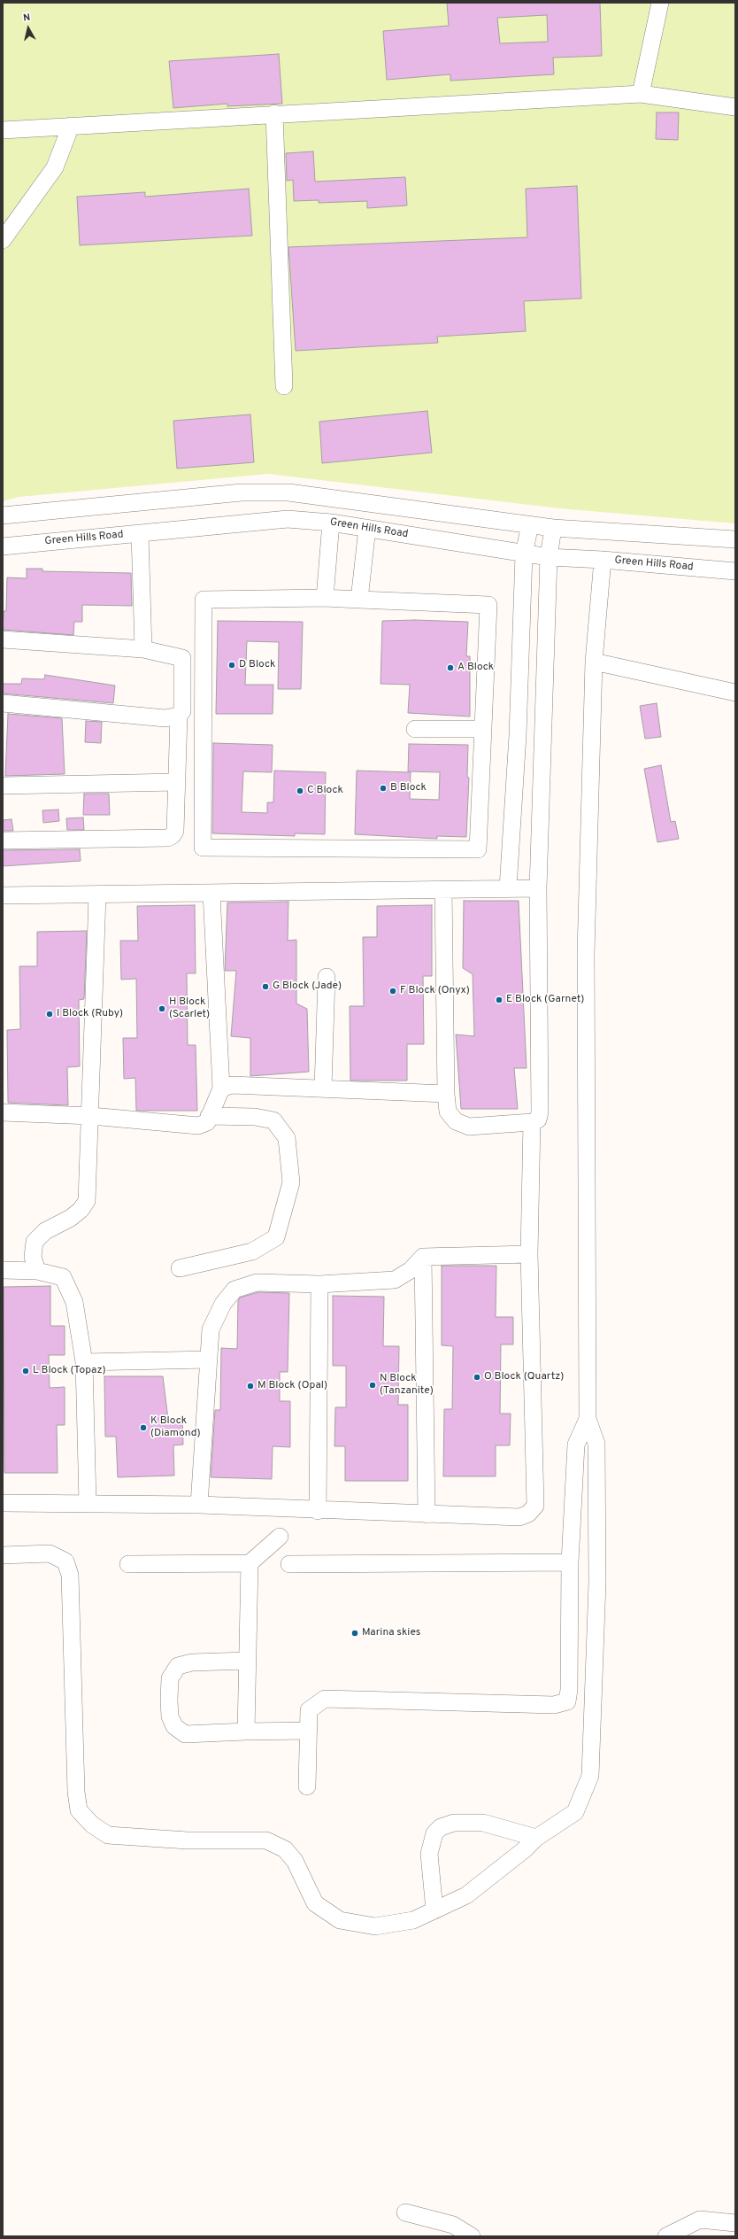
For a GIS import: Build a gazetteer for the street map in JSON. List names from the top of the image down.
{
  "streets": {
    "street": ["Green Hills Road"]
  },
  "places": [
    "D Block",
    "A Block",
    "B Block",
    "C Block",
    "G Block (Jade)",
    "F Block (Onyx)",
    "E Block (Garnet)",
    "H Block (Scarlet)",
    "I Block (Ruby)",
    "L Block (Topaz)",
    "O Block (Quartz)",
    "N Block (Tanzanite)",
    "M Block (Opal)",
    "K Block (Diamond)",
    "Marina skies"
  ],
  "north": "top"
}
